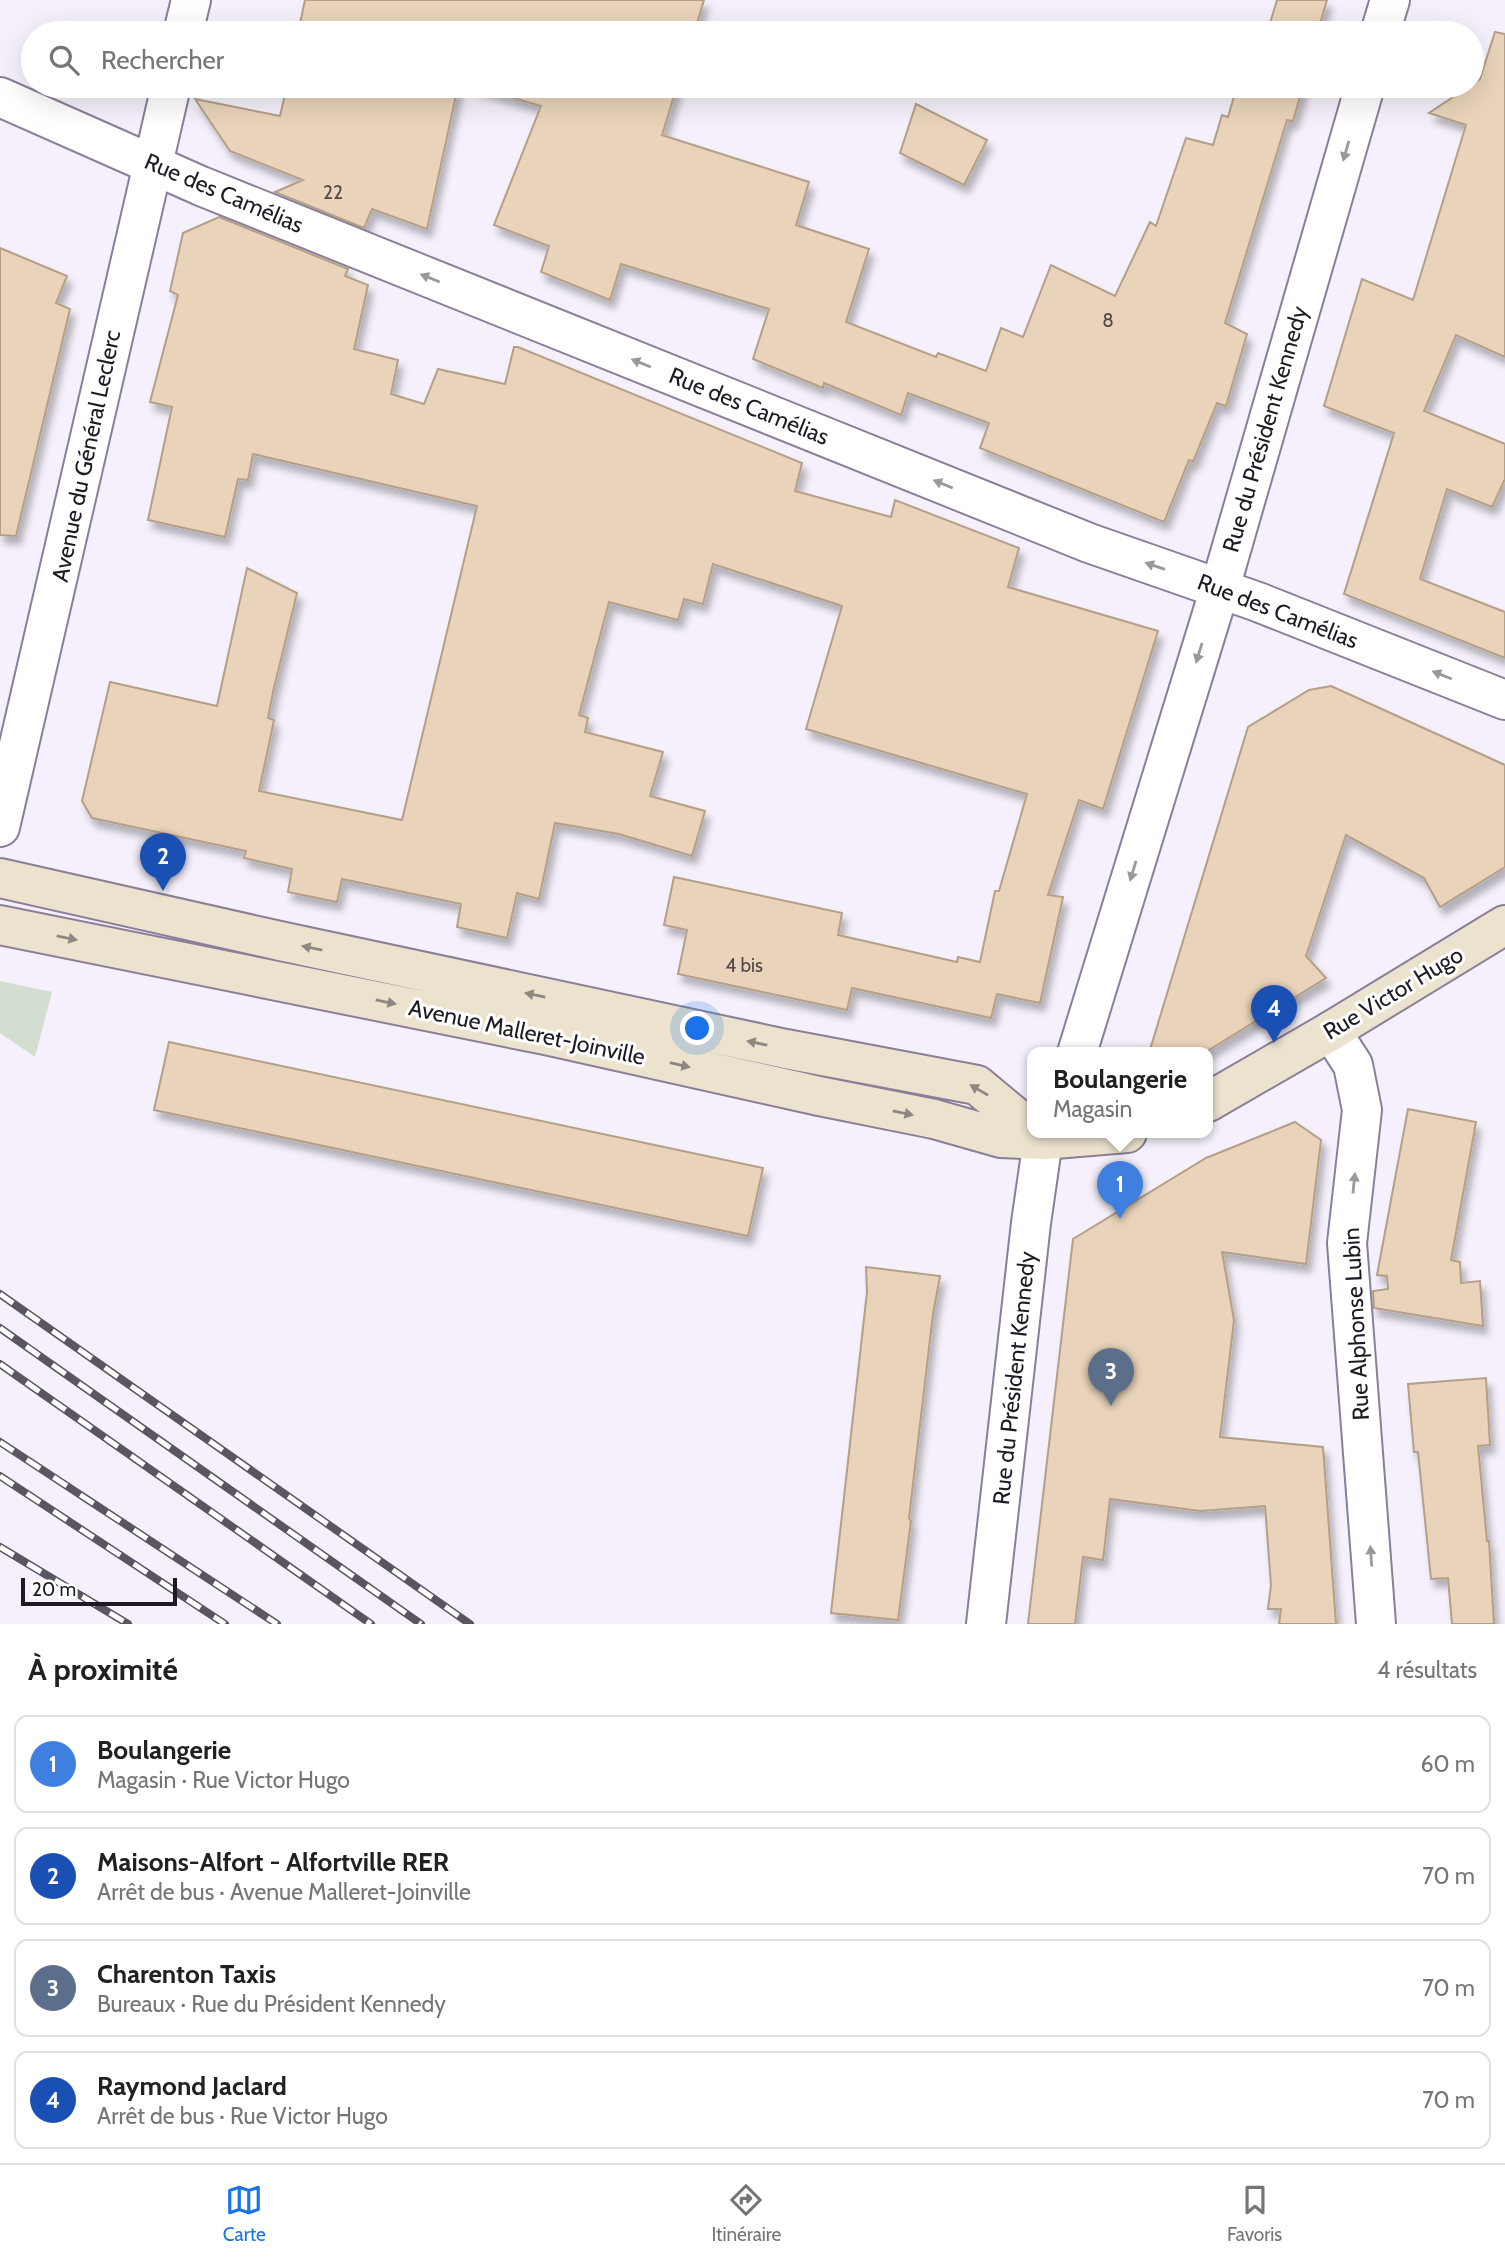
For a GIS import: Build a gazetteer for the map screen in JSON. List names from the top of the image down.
{
  "streets": {
    "street": [
      "Rue des Camélias",
      "Rue du Président Kennedy",
      "Avenue du Général Leclerc",
      "Rue Victor Hugo",
      "Avenue Malleret-Joinville",
      "Rue Alphonse Lubin"
    ]
  },
  "crossings": [
    ["Rue des Camélias", "Rue du Président Kennedy"],
    ["Rue des Camélias", "Avenue du Général Leclerc"],
    ["Rue Victor Hugo", "Rue Alphonse Lubin"]
  ],
  "one_way": ["Rue des Camélias", "Rue du Président Kennedy", "Rue Alphonse Lubin"],
  "house_numbers": ["22", "8", "4 bis"],
  "scale_bar": "20 m",
  "page": {
    "search": "Rechercher",
    "pins": [
      "2",
      "4",
      "1",
      "3"
    ],
    "popup": ["Boulangerie", "Magasin"],
    "scale": "20 m",
    "heading": ["À proximité", "4 résultats"],
    "list": [
      {
        "mark": "1",
        "name": "Boulangerie",
        "note": "Magasin · Rue Victor Hugo",
        "value": "60 m"
      },
      {
        "mark": "2",
        "name": "Maisons-Alfort - Alfortville RER",
        "note": "Arrêt de bus · Avenue Malleret-Joinville",
        "value": "70 m"
      },
      {
        "mark": "3",
        "name": "Charenton Taxis",
        "note": "Bureaux · Rue du Président Kennedy",
        "value": "70 m"
      },
      {
        "mark": "4",
        "name": "Raymond Jaclard",
        "note": "Arrêt de bus · Rue Victor Hugo",
        "value": "70 m"
      }
    ],
    "nav": ["Carte", "Itinéraire", "Favoris"]
  }
}
